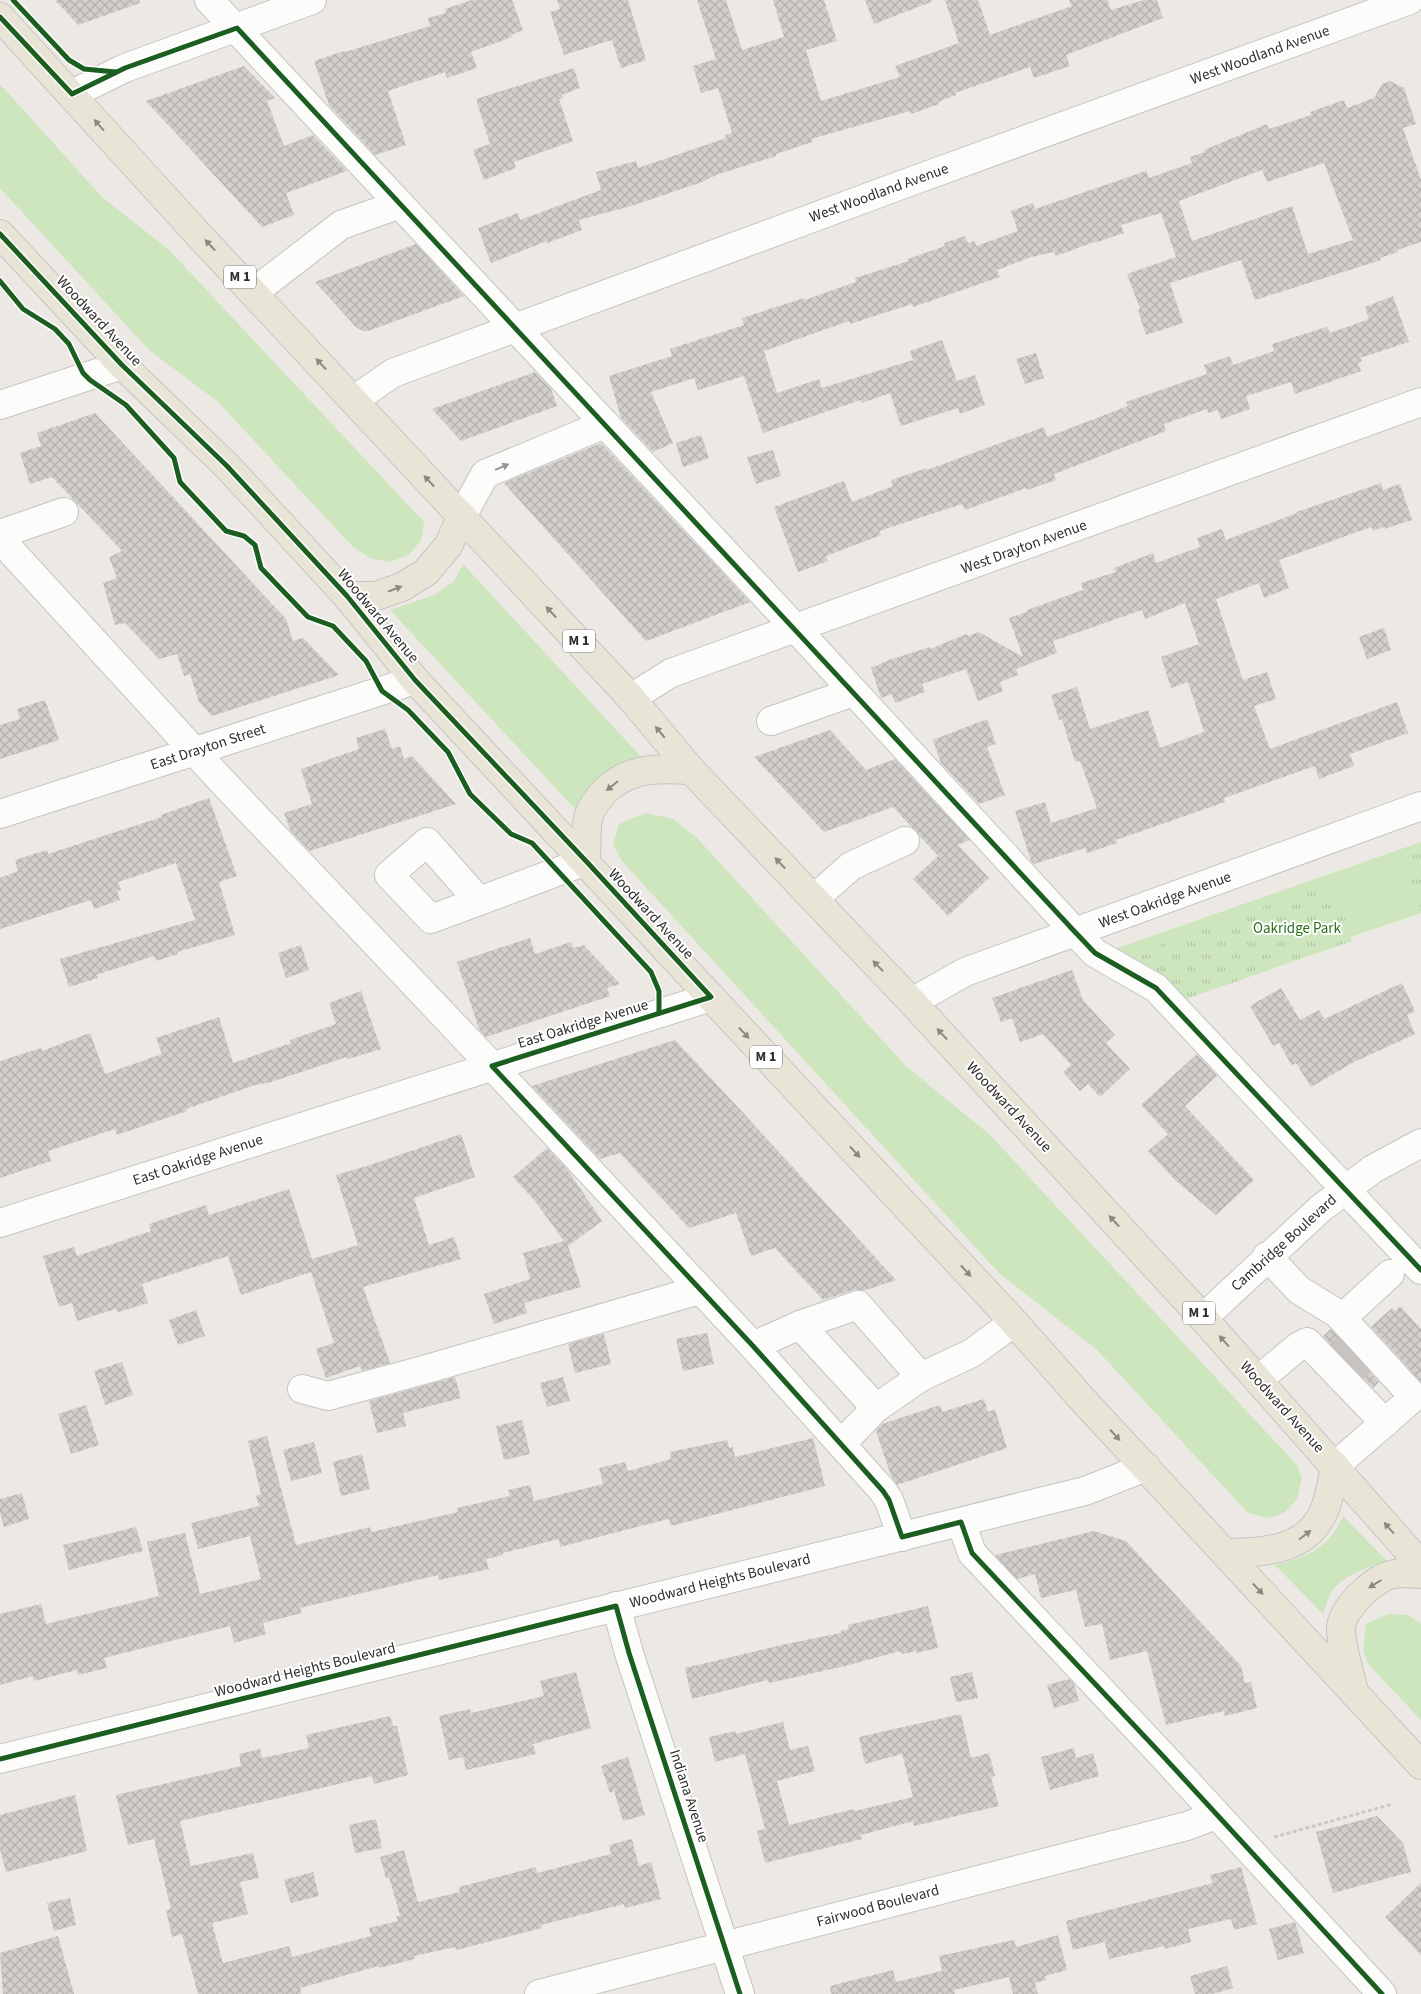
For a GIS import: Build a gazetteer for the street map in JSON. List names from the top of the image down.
{
  "streets": {
    "main road": ["M 1", "Woodward Avenue"],
    "street": [
      "West Woodland Avenue",
      "West Drayton Avenue",
      "East Drayton Street",
      "West Oakridge Avenue",
      "East Oakridge Avenue",
      "Cambridge Boulevard",
      "Woodward Heights Boulevard",
      "Indiana Avenue",
      "Fairwood Boulevard"
    ]
  },
  "crossings": [
    ["West Woodland Avenue", "Woodward Avenue"],
    ["Woodward Avenue", "West Drayton Avenue"],
    ["Woodward Avenue", "East Drayton Street"],
    ["Woodward Avenue", "West Oakridge Avenue"],
    ["Woodward Avenue", "East Oakridge Avenue"],
    ["Woodward Avenue", "Cambridge Boulevard"],
    ["Woodward Avenue", "Woodward Heights Boulevard"],
    ["Woodward Heights Boulevard", "Indiana Avenue"],
    ["Indiana Avenue", "Fairwood Boulevard"]
  ],
  "parks": ["Oakridge Park"]
}
